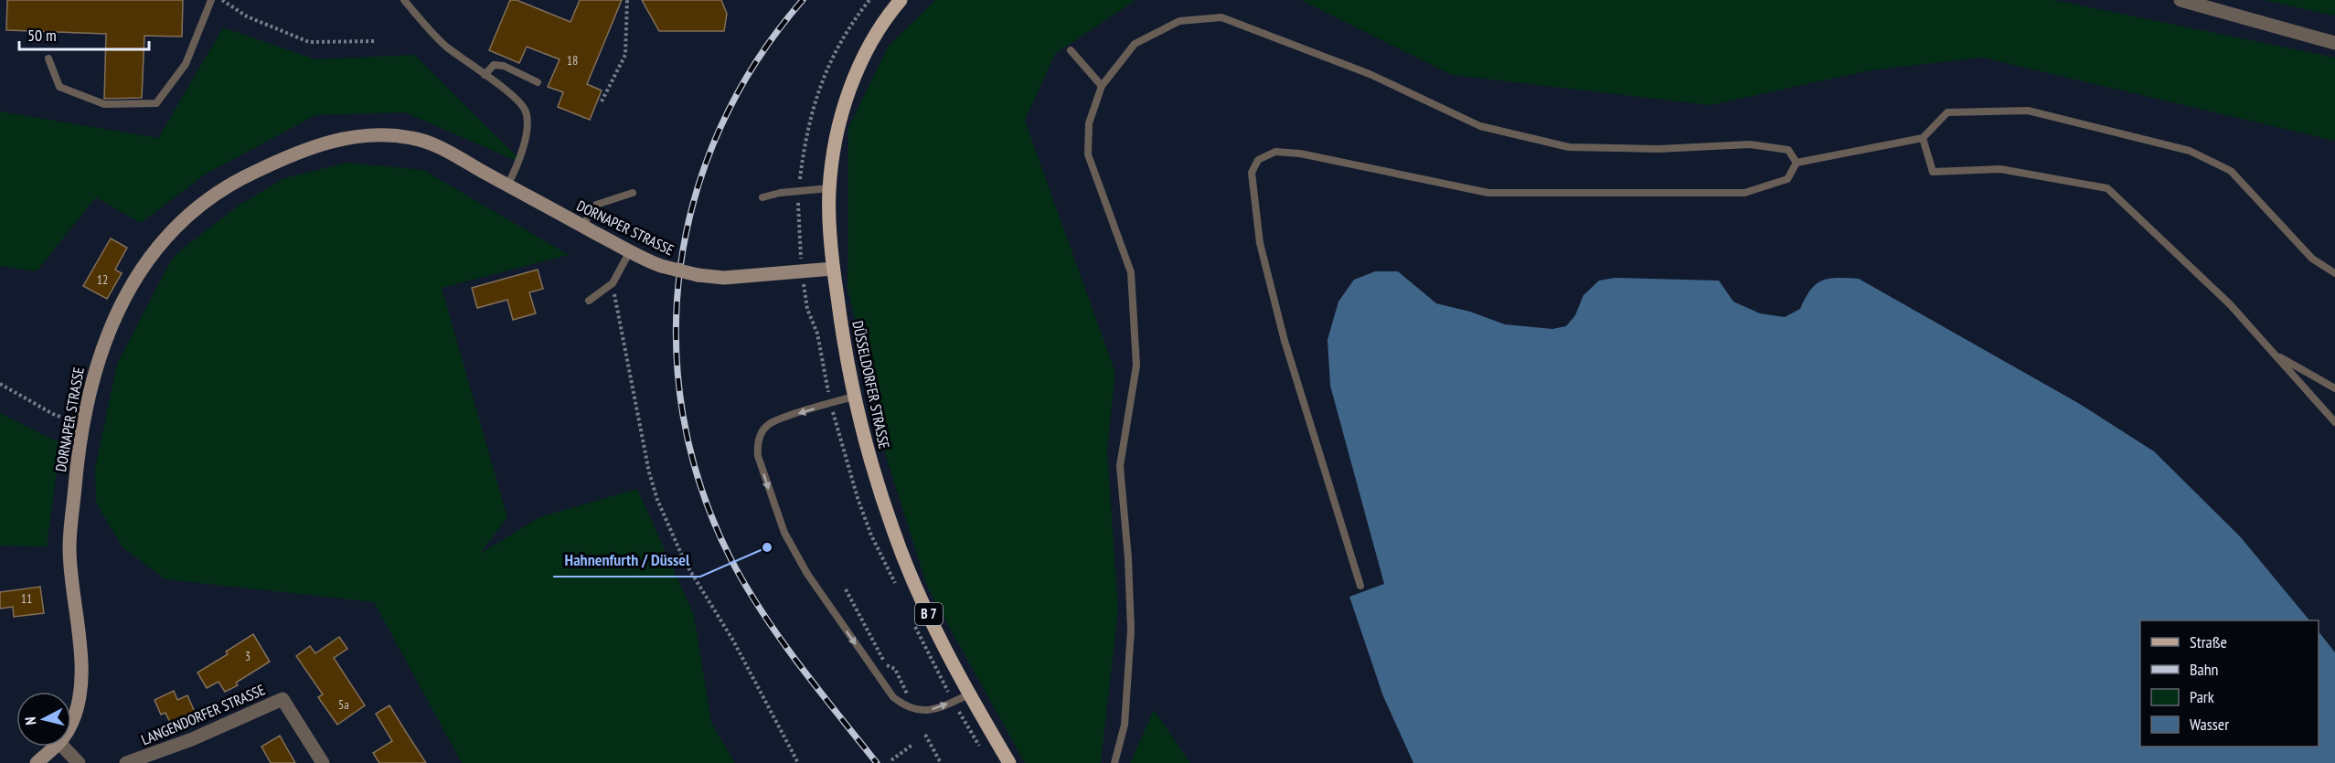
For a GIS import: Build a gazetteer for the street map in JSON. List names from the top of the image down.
{
  "streets": {
    "main road": ["DORNAPER STRASSE", "DÜSSELDORFER STRASSE", "B 7"],
    "street": ["LANGENDORFER STRASSE"]
  },
  "crossings": [
    ["DORNAPER STRASSE", "DÜSSELDORFER STRASSE"]
  ],
  "places": ["Hahnenfurth / Düssel"],
  "house_numbers": [
    "18",
    "12",
    "11",
    "3",
    "5a"
  ],
  "legend": [
    "Straße",
    "Bahn",
    "Park",
    "Wasser"
  ],
  "scale_bar": "50 m",
  "north": "left"
}
